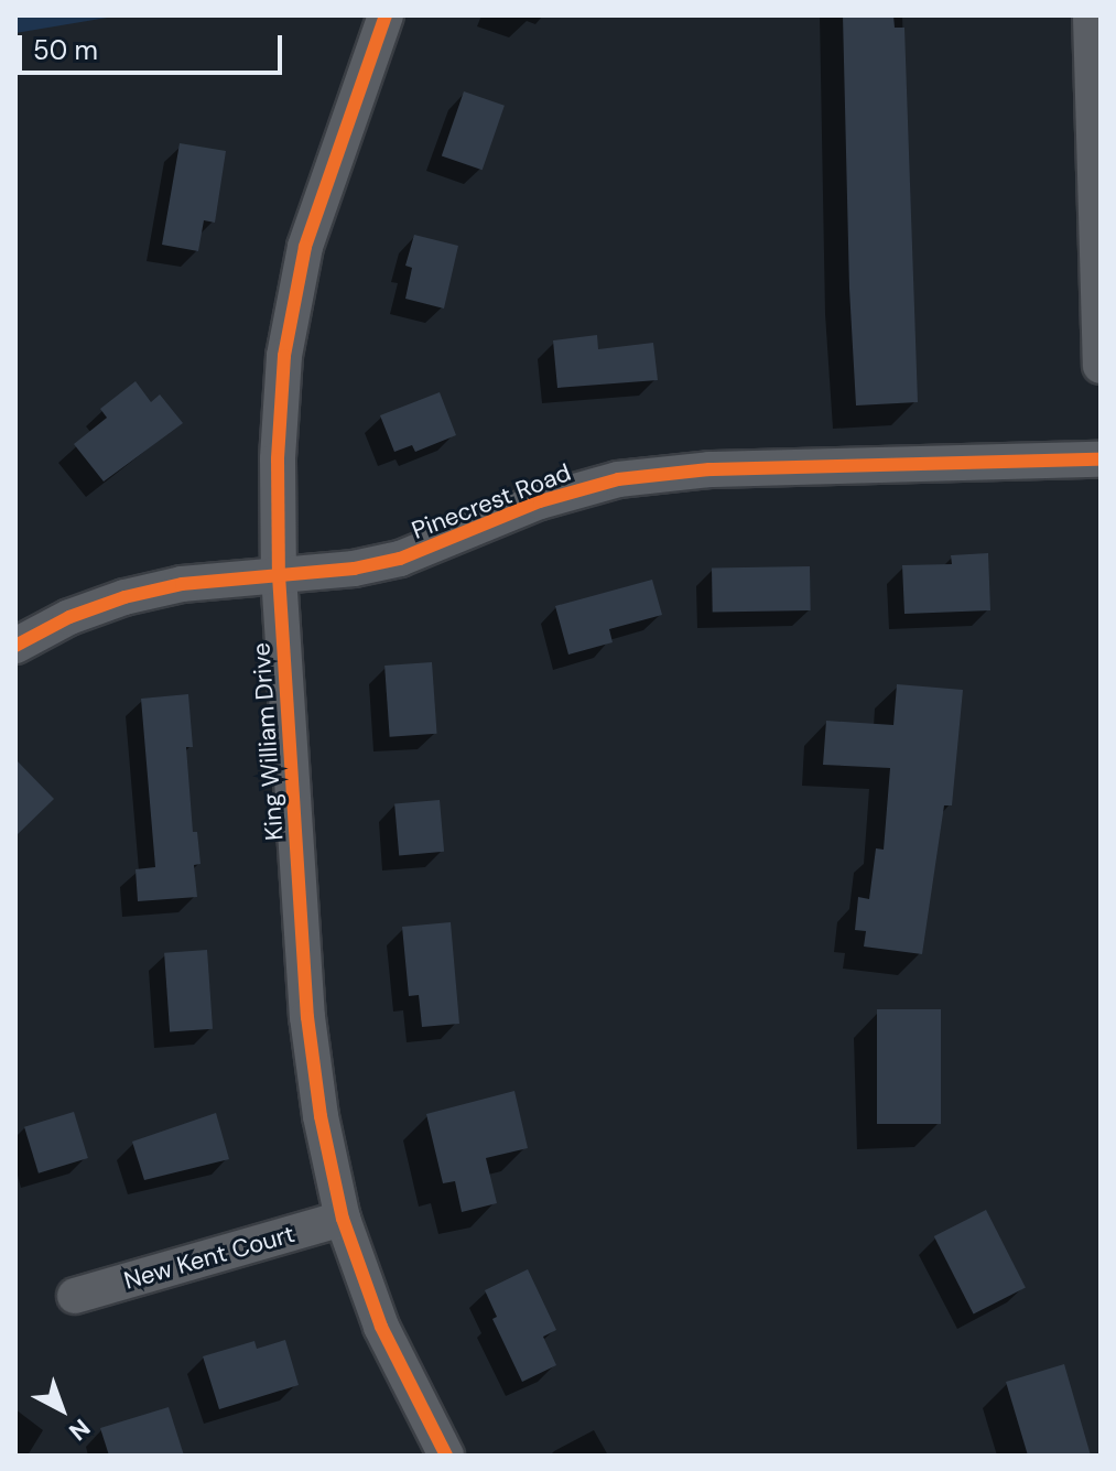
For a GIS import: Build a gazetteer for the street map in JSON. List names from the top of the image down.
{
  "streets": {
    "street": ["Pinecrest Road", "King William Drive", "New Kent Court"]
  },
  "crossings": [
    ["Pinecrest Road", "King William Drive"],
    ["King William Drive", "New Kent Court"]
  ],
  "scale_bar": "50 m",
  "north": "bottom right"
}
